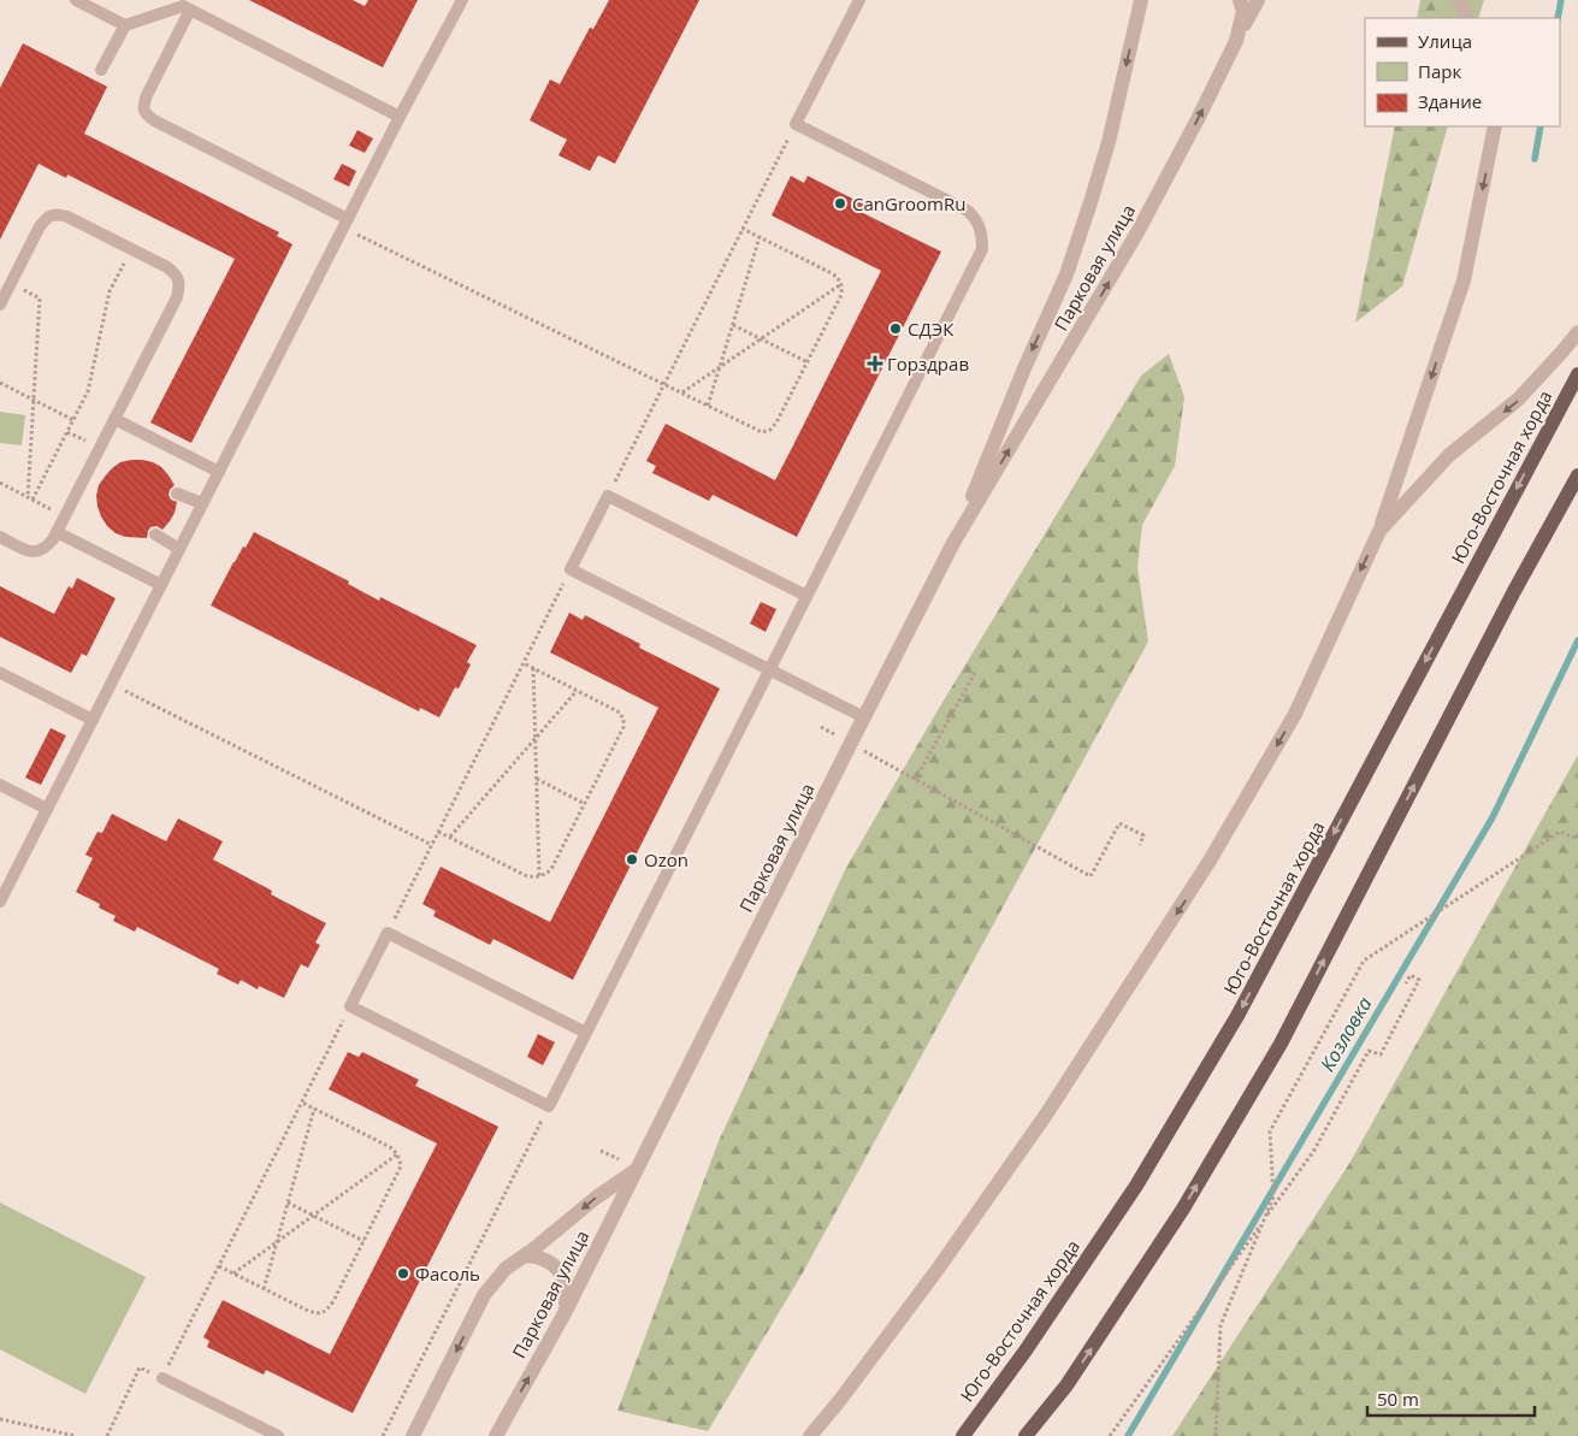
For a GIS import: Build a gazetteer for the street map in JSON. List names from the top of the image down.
{
  "streets": {
    "main road": ["Юго-Восточная хорда"],
    "street": ["Парковая улица"]
  },
  "water": ["Козловка"],
  "places": {
    "other": [
      "CanGroomRu",
      "СДЭК",
      "Ozon",
      "Фасоль"
    ],
    "health": ["Горздрав"]
  },
  "legend": ["Улица", "Парк", "Здание"],
  "scale_bar": "50 m"
}
